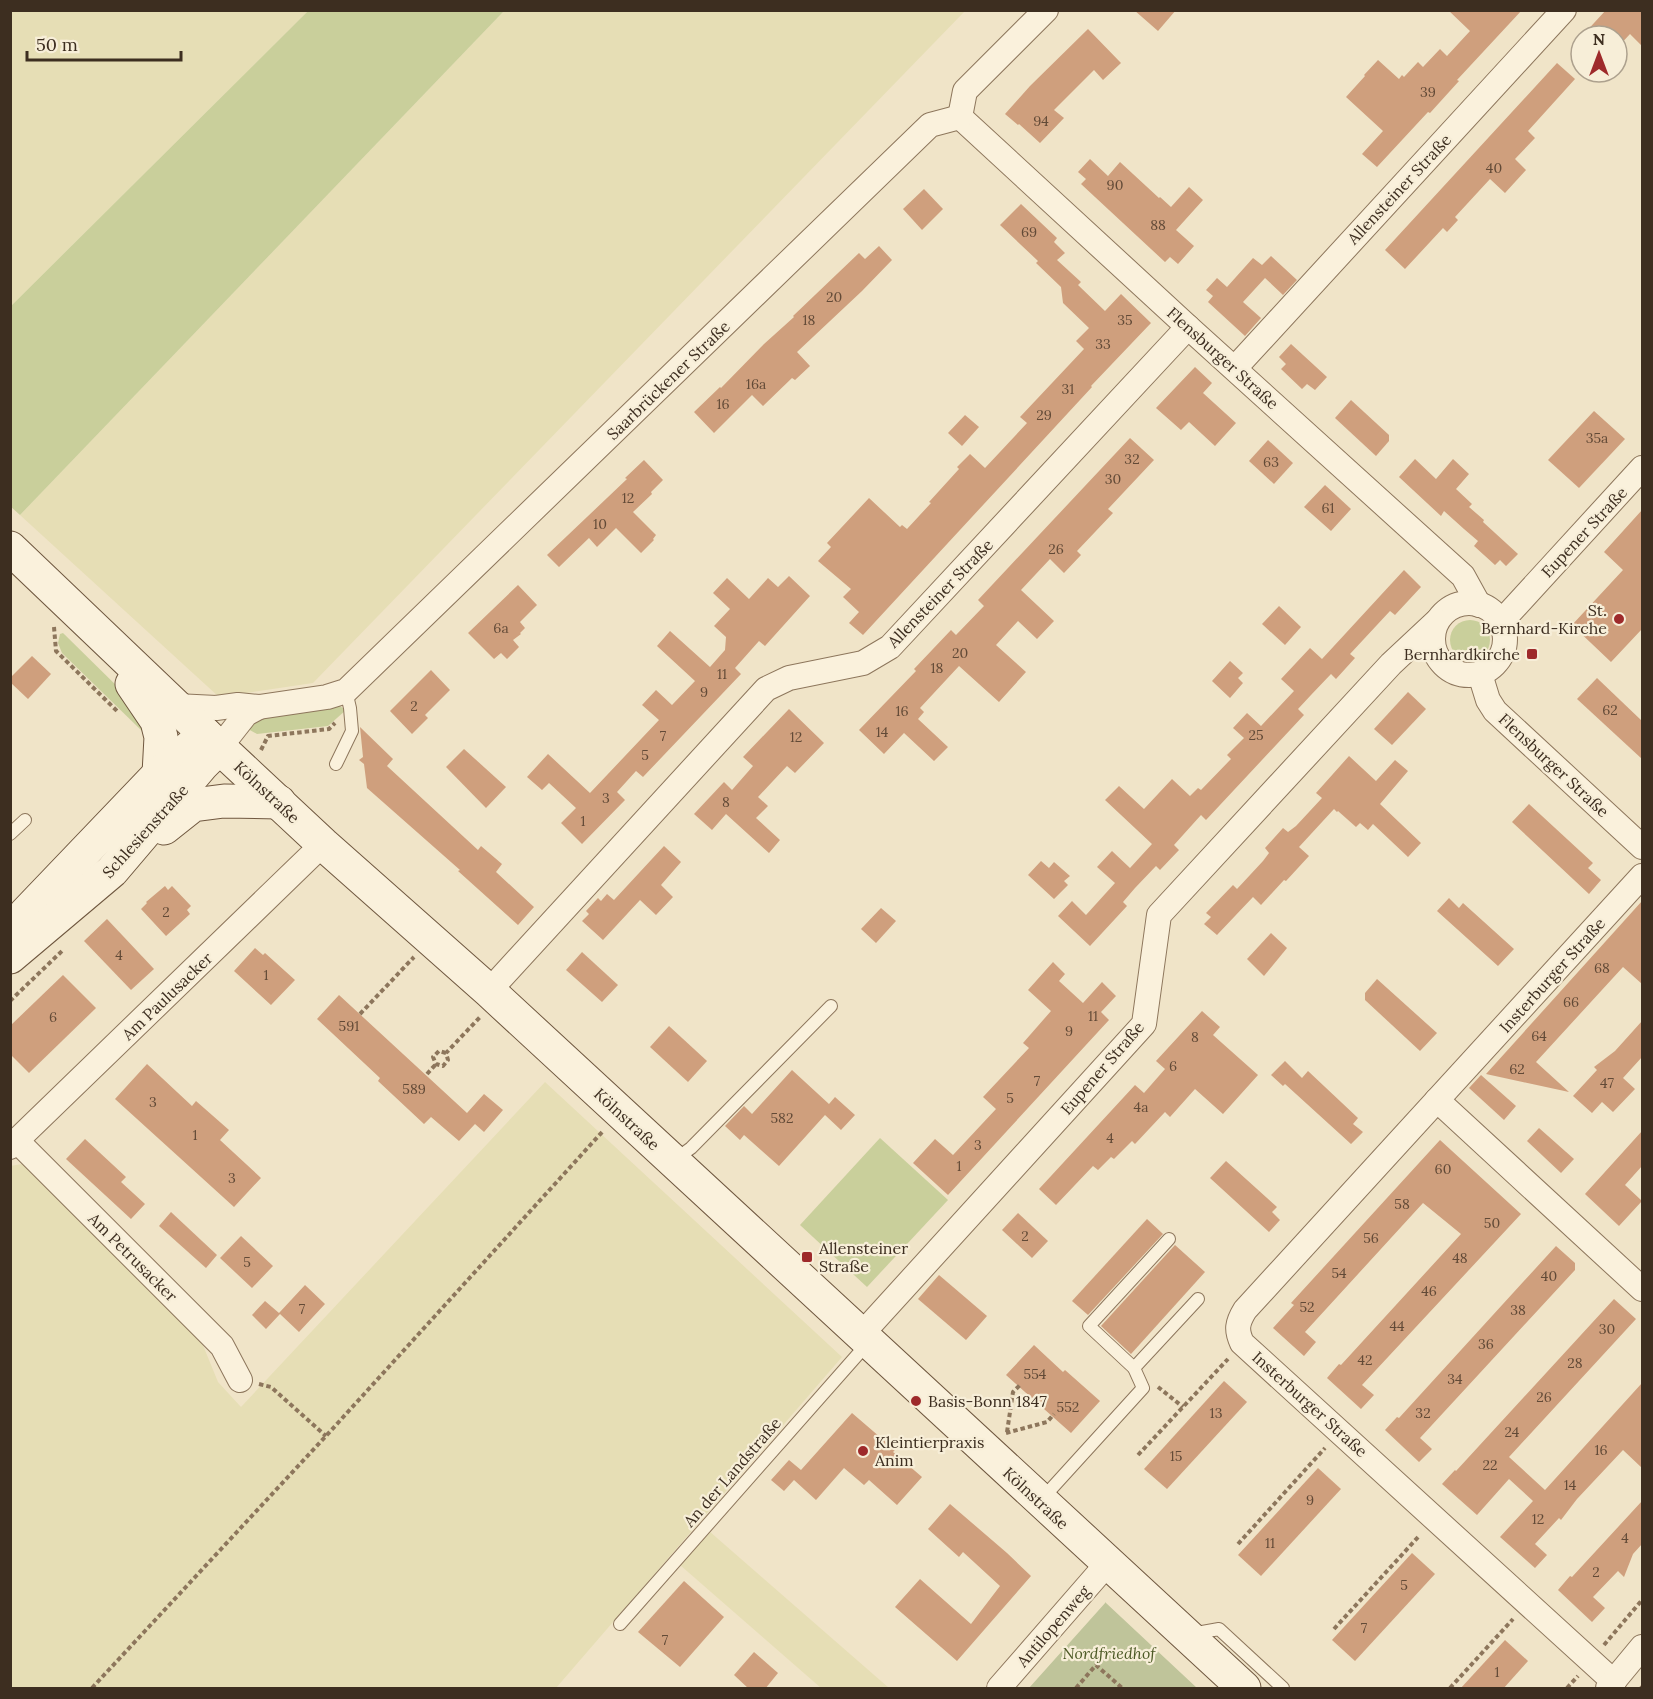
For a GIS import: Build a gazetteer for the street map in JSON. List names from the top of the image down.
{
  "streets": {
    "main road": ["Kölnstraße", "Schlesienstraße"],
    "street": [
      "Allensteiner Straße",
      "Flensburger Straße",
      "Saarbrückener Straße",
      "Eupener Straße",
      "Insterburger Straße",
      "Am Paulusacker",
      "Am Petrusacker",
      "Antilopenweg"
    ],
    "lane": ["An der Landstraße"]
  },
  "crossings": [
    ["Allensteiner Straße", "Flensburger Straße"],
    ["Allensteiner Straße", "Kölnstraße"],
    ["Flensburger Straße", "Saarbrückener Straße"],
    ["Flensburger Straße", "Eupener Straße"],
    ["Eupener Straße", "Kölnstraße"],
    ["Eupener Straße", "An der Landstraße"],
    ["Kölnstraße", "Schlesienstraße"],
    ["Kölnstraße", "Am Paulusacker"],
    ["Kölnstraße", "An der Landstraße"],
    ["Kölnstraße", "Antilopenweg"],
    ["Am Paulusacker", "Am Petrusacker"]
  ],
  "parks": ["Nordfriedhof"],
  "places": {
    "other": ["St. Bernhard-Kirche", "Basis-Bonn 1847", "Kleintierpraxis Anim"],
    "transit": ["Bernhardkirche", "Allensteiner Straße"]
  },
  "house_numbers": [
    "39",
    "94",
    "40",
    "90",
    "88",
    "69",
    "20",
    "18",
    "35",
    "33",
    "16a",
    "31",
    "16",
    "29",
    "35a",
    "32",
    "63",
    "30",
    "12",
    "61",
    "10",
    "26",
    "6a",
    "20",
    "18",
    "11",
    "9",
    "2",
    "62",
    "16",
    "14",
    "25",
    "7",
    "12",
    "5",
    "3",
    "8",
    "1",
    "2",
    "4",
    "68",
    "1",
    "66",
    "11",
    "6",
    "591",
    "9",
    "64",
    "8",
    "6",
    "62",
    "7",
    "47",
    "589",
    "5",
    "3",
    "4a",
    "582",
    "1",
    "4",
    "3",
    "1",
    "60",
    "3",
    "58",
    "50",
    "2",
    "56",
    "48",
    "5",
    "54",
    "40",
    "46",
    "52",
    "7",
    "38",
    "44",
    "30",
    "36",
    "42",
    "28",
    "554",
    "34",
    "26",
    "552",
    "13",
    "32",
    "24",
    "16",
    "15",
    "22",
    "14",
    "9",
    "12",
    "4",
    "11",
    "2",
    "5",
    "7",
    "7",
    "1"
  ],
  "scale_bar": "50 m",
  "north": "top"
}
